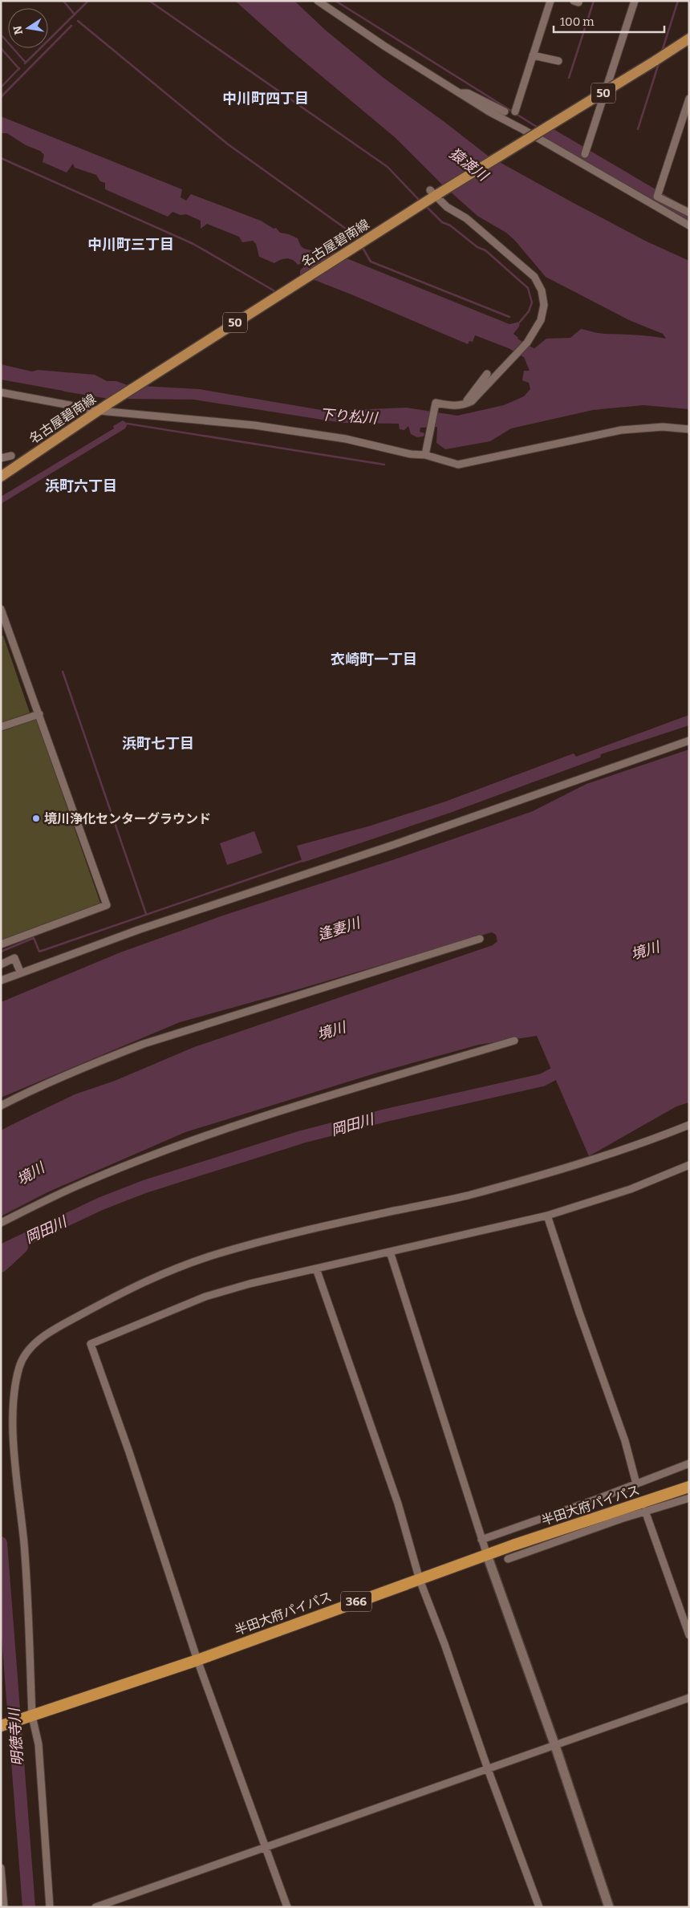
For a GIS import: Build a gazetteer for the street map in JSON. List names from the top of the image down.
{
  "streets": {
    "highway": ["半田大府パイパス", "366"],
    "main road": ["50", "名古屋碧南線"]
  },
  "districts": [
    "中川町四丁目",
    "中川町三丁目",
    "浜町六丁目",
    "衣崎町一丁目",
    "浜町七丁目"
  ],
  "water": [
    "猿渡川",
    "下り松川",
    "逢妻川",
    "境川",
    "岡田川",
    "明徳寺川"
  ],
  "places": ["境川浄化センターグラウンド"],
  "scale_bar": "100 m",
  "north": "left"
}
